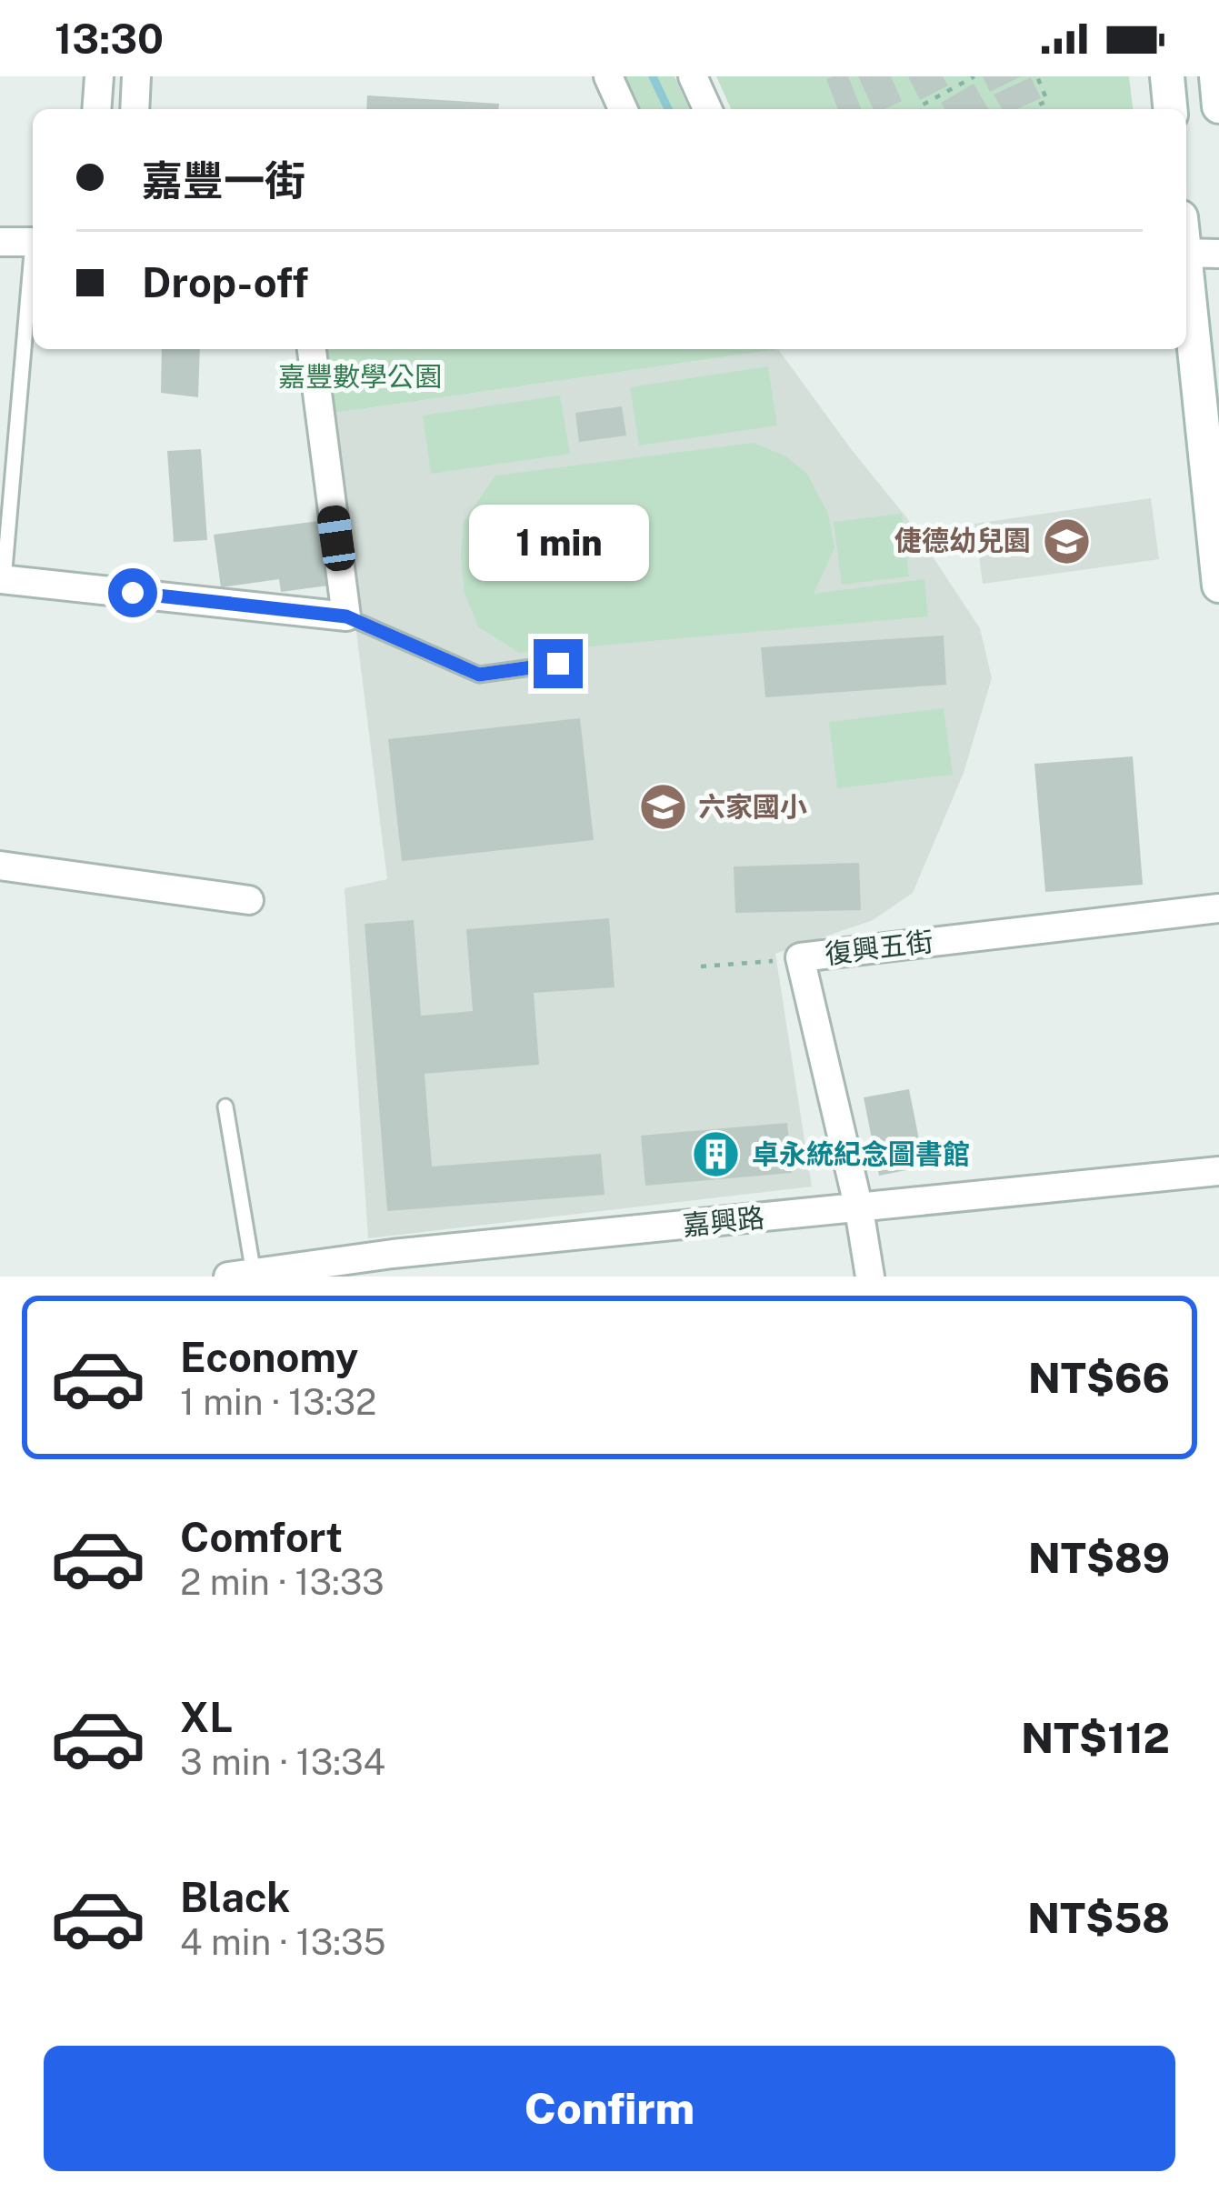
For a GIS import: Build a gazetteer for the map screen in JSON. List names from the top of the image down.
{
  "streets": {
    "street": ["復興五街", "嘉興路"]
  },
  "crossings": [
    ["復興五街", "嘉興路"]
  ],
  "parks": ["嘉豐數學公園"],
  "places": {
    "school or university": ["倢德幼兒園", "六家國小"],
    "building": ["卓永統紀念圖書館"]
  },
  "page": {
    "status": "13:30",
    "banner": ["嘉豐一街", "Drop-off"],
    "bubble": "1 min",
    "list": [
      {
        "name": "Economy",
        "note": "1 min · 13:32",
        "value": "NT$66"
      },
      {
        "name": "Comfort",
        "note": "2 min · 13:33",
        "value": "NT$89"
      },
      {
        "name": "XL",
        "note": "3 min · 13:34",
        "value": "NT$112"
      },
      {
        "name": "Black",
        "note": "4 min · 13:35",
        "value": "NT$58"
      }
    ],
    "buttons": "Confirm"
  }
}
